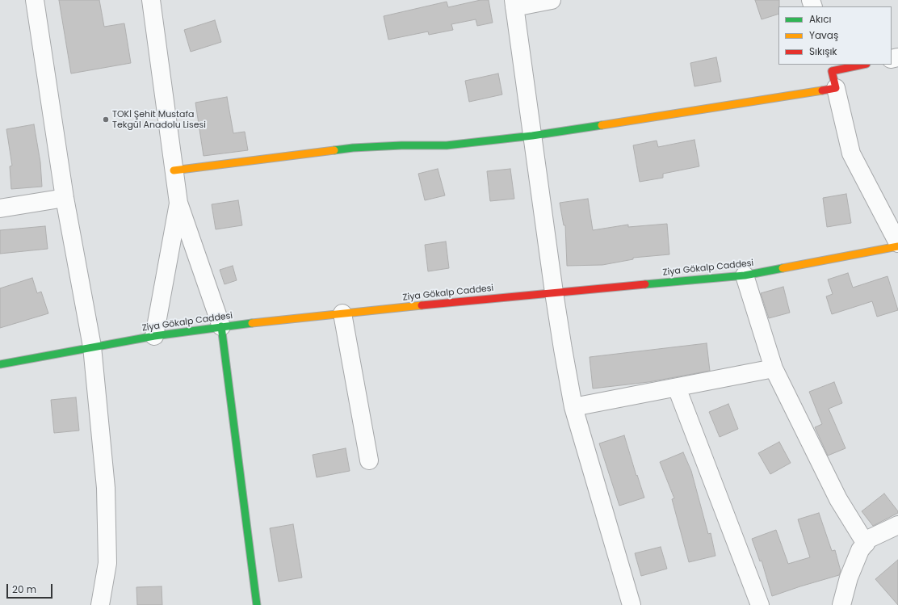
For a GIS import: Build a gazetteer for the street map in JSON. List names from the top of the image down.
{
  "streets": {
    "street": ["Ziya Gökalp Caddesi"]
  },
  "places": ["TOKİ Şehit Mustafa Tekgül Anadolu Lisesi"],
  "legend": ["Akıcı", "Yavaş", "Sıkışık"],
  "scale_bar": "20 m"
}
